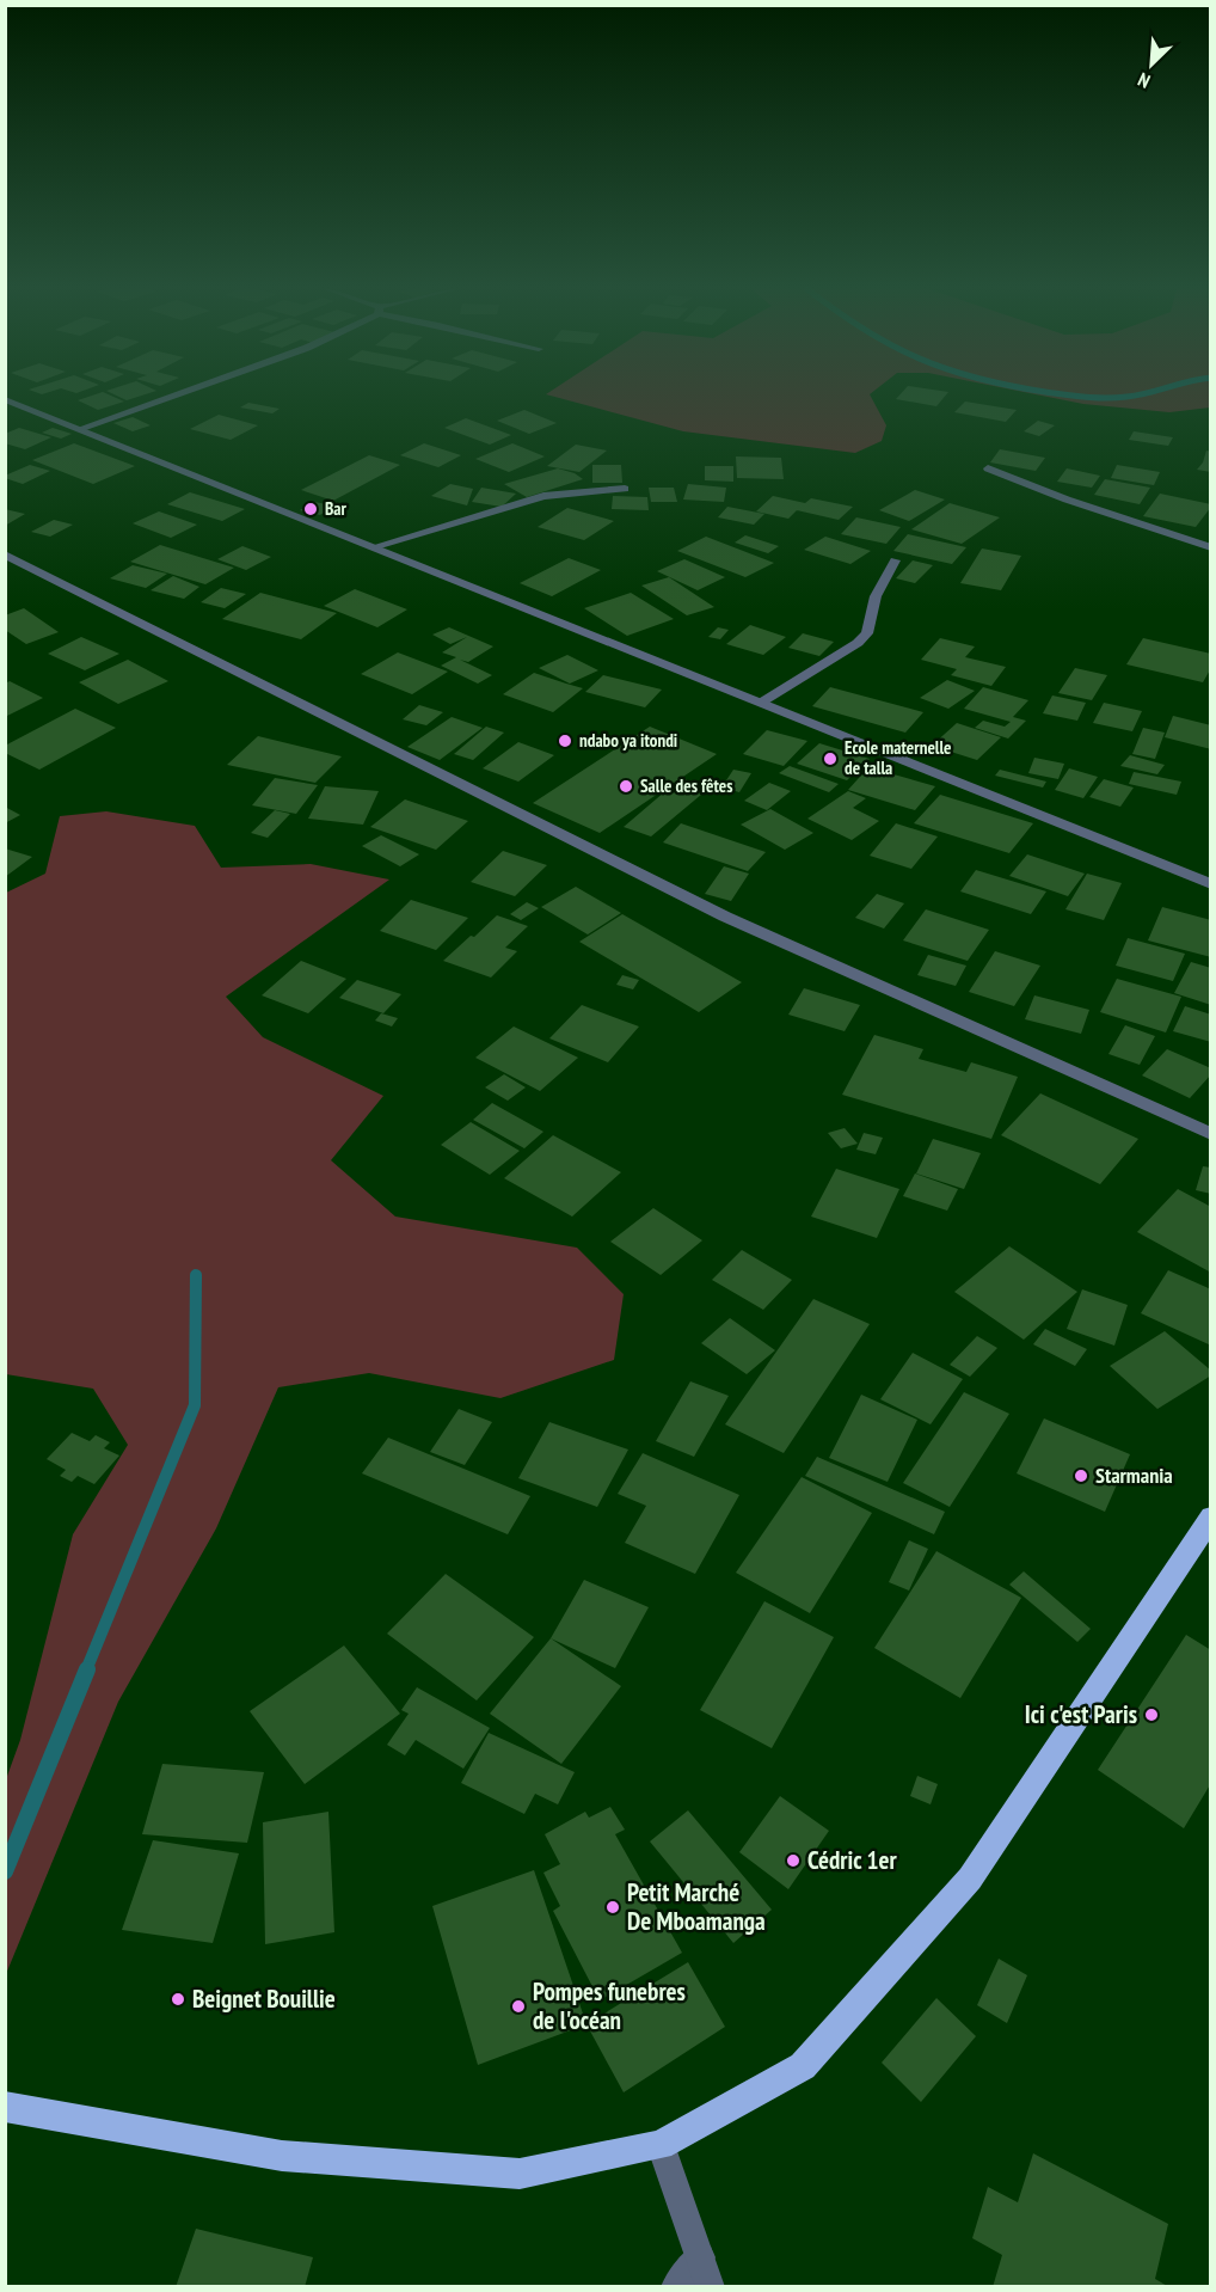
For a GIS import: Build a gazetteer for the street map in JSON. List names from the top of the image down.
{
  "places": [
    "Bar",
    "ndabo ya itondi",
    "Ecole maternelle de talla",
    "Salle des fêtes",
    "Starmania",
    "Ici c'est Paris",
    "Cédric 1er",
    "Petit Marché De Mboamanga",
    "Beignet Bouillie",
    "Pompes funebres de l'océan"
  ],
  "north": "bottom left"
}
